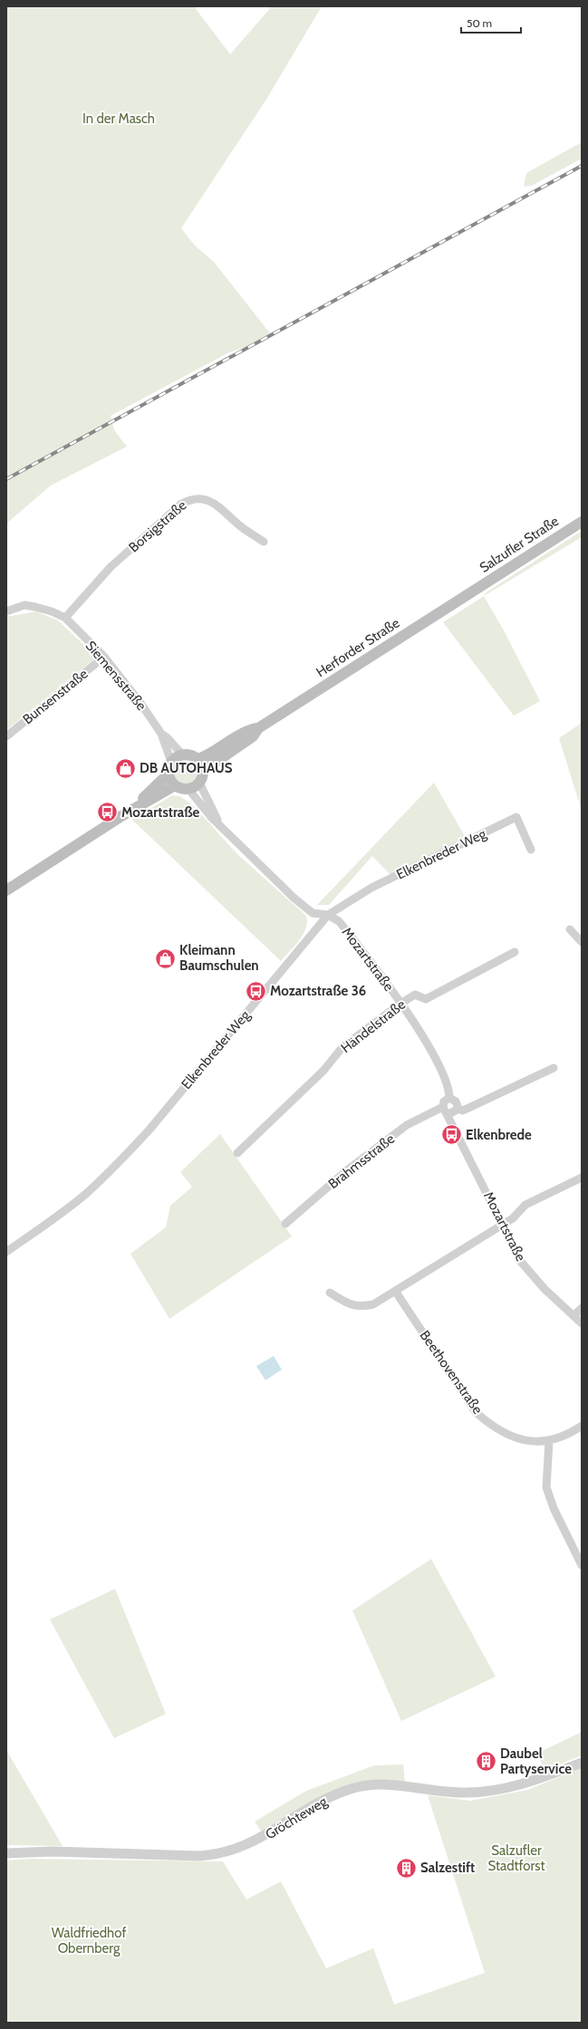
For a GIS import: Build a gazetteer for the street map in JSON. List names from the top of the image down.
{
  "streets": {
    "main road": ["Salzufler Straße", "Herforder Straße"],
    "street": [
      "Borsigstraße",
      "Siemensstraße",
      "Bunsenstraße",
      "Elkenbreder Weg",
      "Mozartstraße",
      "Händelstraße",
      "Brahmsstraße",
      "Beethovenstraße",
      "Gröchteweg"
    ]
  },
  "crossings": [
    ["Borsigstraße", "Siemensstraße"],
    ["Salzufler Straße", "Herforder Straße"],
    ["Herforder Straße", "Siemensstraße"],
    ["Herforder Straße", "Mozartstraße"],
    ["Siemensstraße", "Bunsenstraße"],
    ["Siemensstraße", "Mozartstraße"],
    ["Elkenbreder Weg", "Mozartstraße"],
    ["Mozartstraße", "Händelstraße"],
    ["Mozartstraße", "Brahmsstraße"]
  ],
  "parks": ["In der Masch", "Salzufler Stadtforst", "Waldfriedhof Obernberg"],
  "places": {
    "shop": ["DB AUTOHAUS", "Kleimann Baumschulen"],
    "bus stop": ["Mozartstraße", "Mozartstraße 36", "Elkenbrede"],
    "building": ["Daubel Partyservice", "Salzestift"]
  },
  "scale_bar": "50 m"
}
